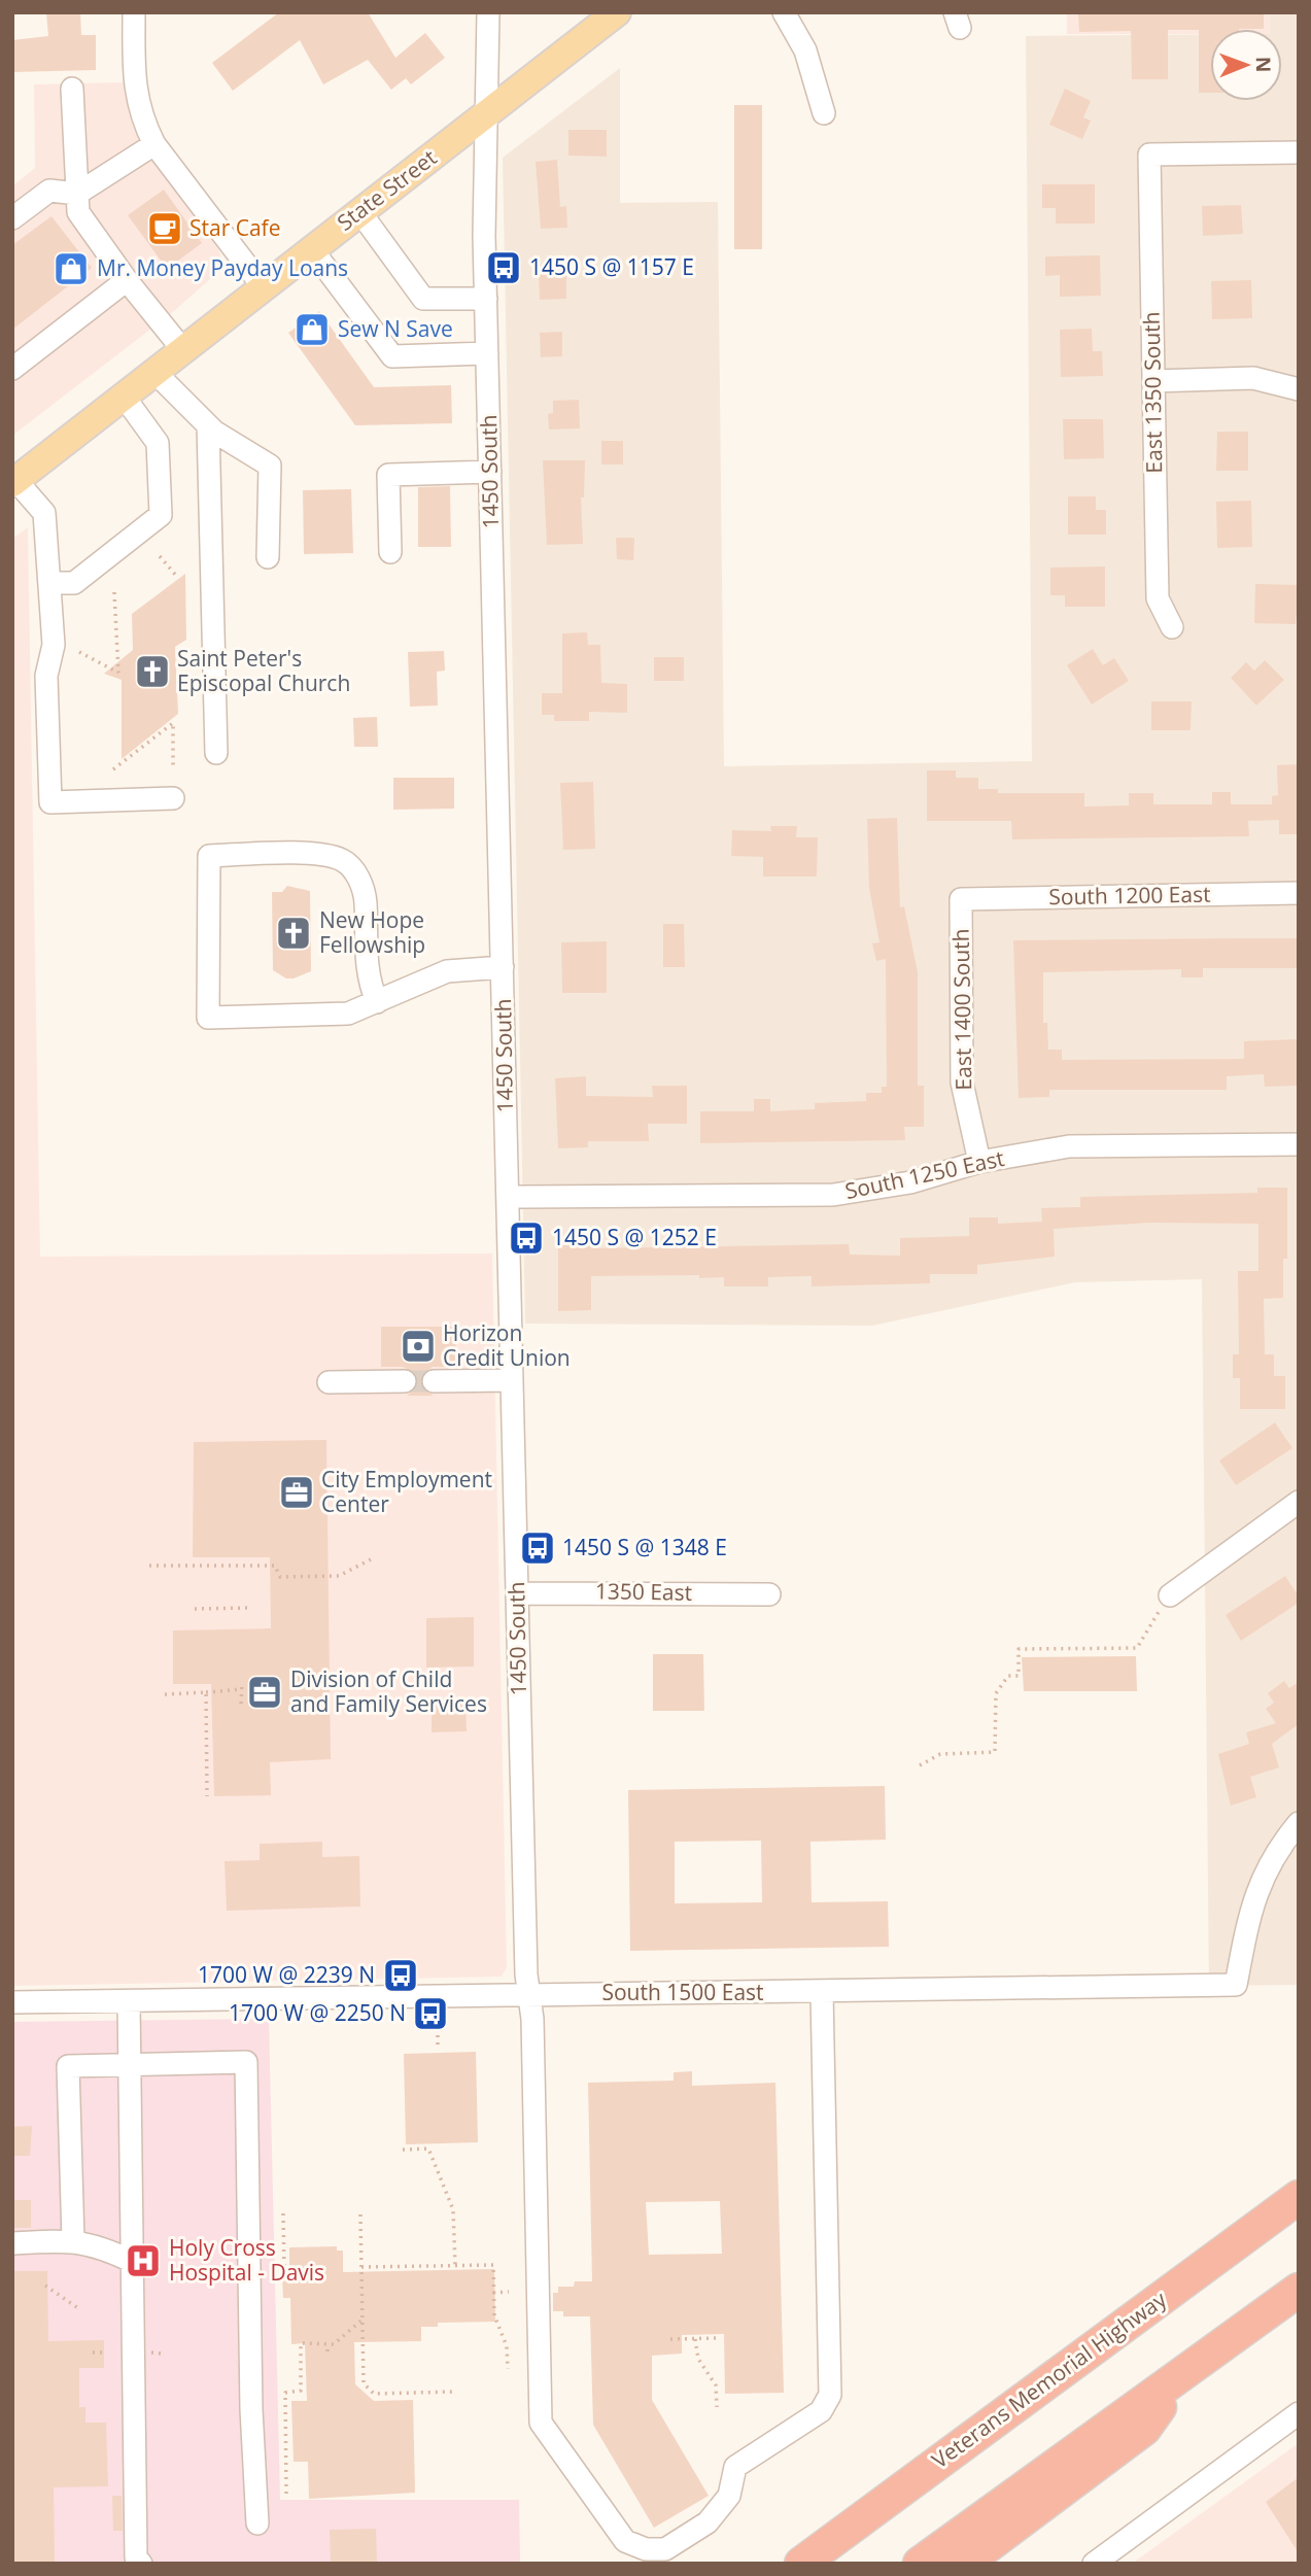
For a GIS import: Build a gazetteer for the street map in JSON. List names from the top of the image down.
{
  "streets": {
    "highway": ["Veterans Memorial Highway"],
    "main road": ["State Street"],
    "street": [
      "East 1350 South",
      "1450 South",
      "South 1200 East",
      "East 1400 South",
      "South 1250 East",
      "1350 East",
      "South 1500 East"
    ]
  },
  "crossings": [
    ["State Street", "1450 South"],
    ["1450 South", "South 1250 East"],
    ["1450 South", "1350 East"],
    ["1450 South", "South 1500 East"],
    ["South 1200 East", "East 1400 South"],
    ["East 1400 South", "South 1250 East"]
  ],
  "places": {
    "cafe": ["Star Cafe"],
    "bus stop": [
      "1450 S @ 1157 E",
      "1450 S @ 1252 E",
      "1450 S @ 1348 E",
      "1700 W @ 2239 N",
      "1700 W @ 2250 N"
    ],
    "shop": ["Mr. Money Payday Loans", "Sew N Save"],
    "church": ["Saint Peter's Episcopal Church", "New Hope Fellowship"],
    "bank": ["Horizon Credit Union"],
    "office": ["City Employment Center", "Division of Child and Family Services"],
    "hospital": ["Holy Cross Hospital - Davis"]
  },
  "north": "right"
}
